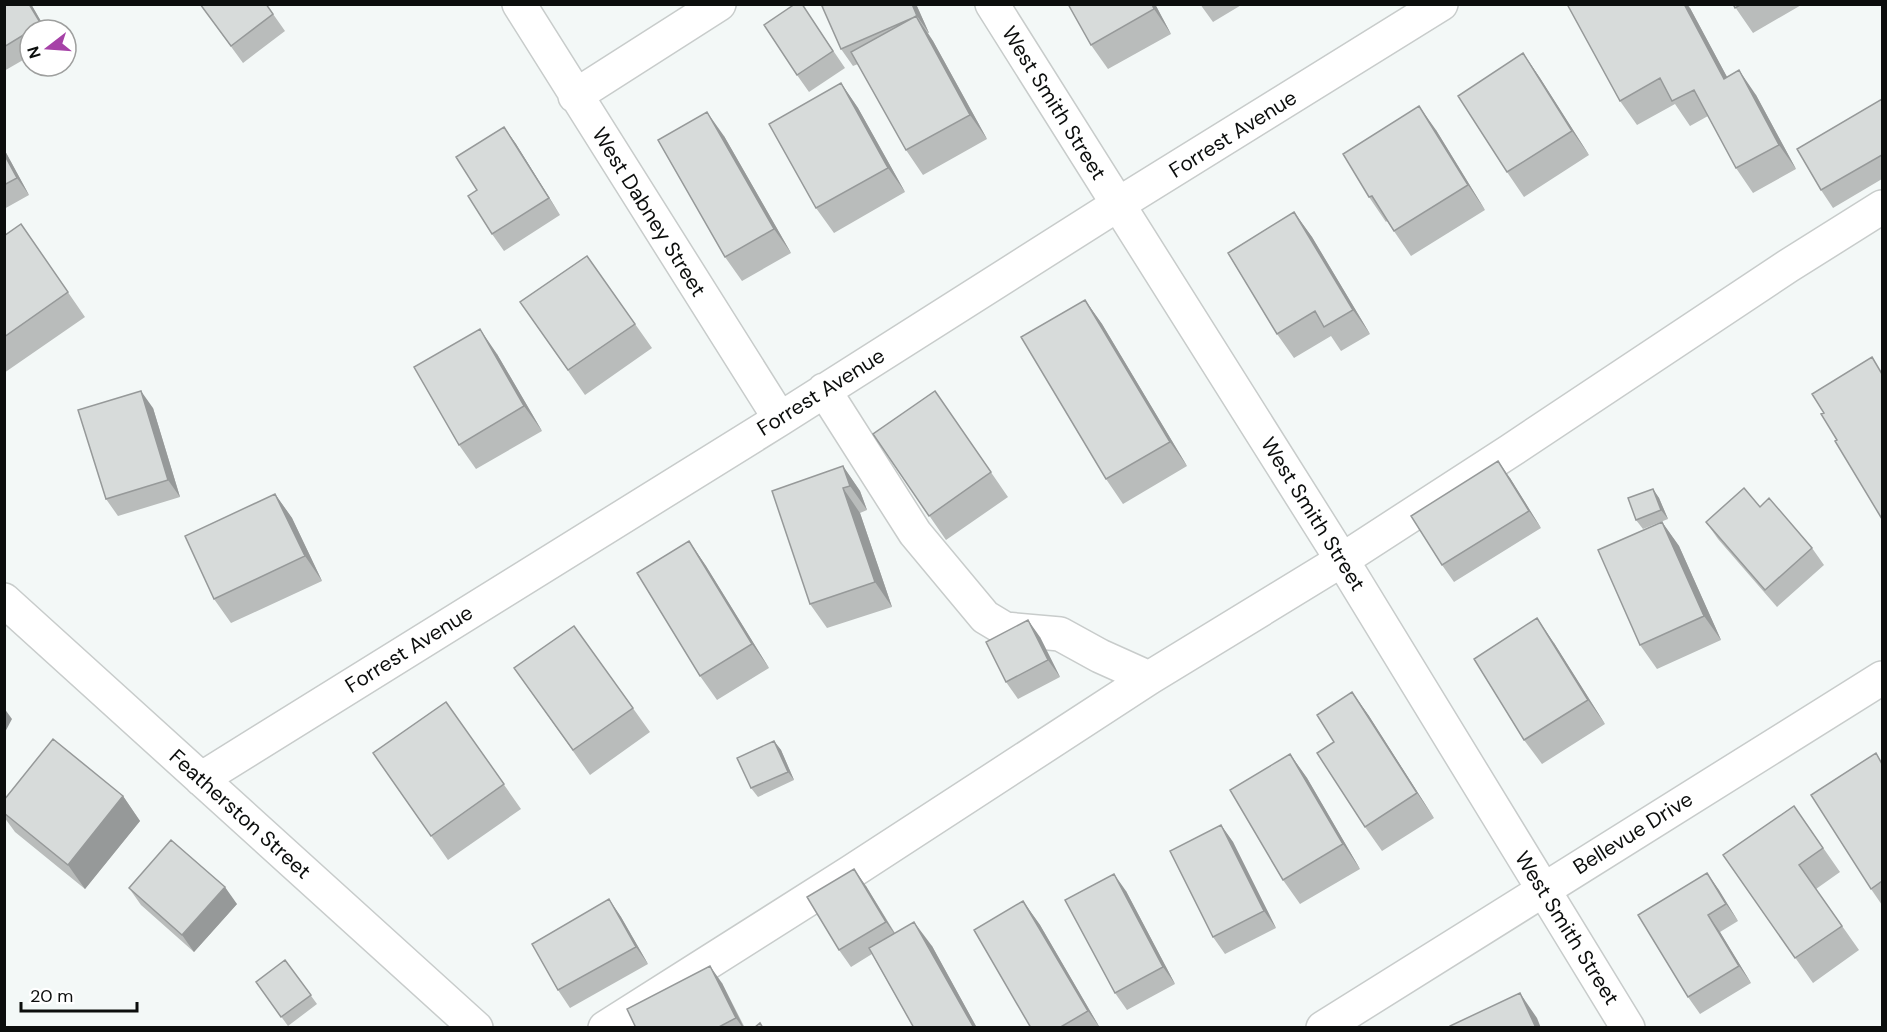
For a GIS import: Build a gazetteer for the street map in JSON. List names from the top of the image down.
{
  "streets": {
    "street": [
      "West Smith Street",
      "Forrest Avenue",
      "West Dabney Street",
      "Featherston Street",
      "Bellevue Drive"
    ]
  },
  "crossings": [
    ["West Smith Street", "Forrest Avenue"],
    ["West Smith Street", "Bellevue Drive"],
    ["Forrest Avenue", "West Dabney Street"],
    ["Forrest Avenue", "Featherston Street"]
  ],
  "scale_bar": "20 m",
  "north": "left"
}
